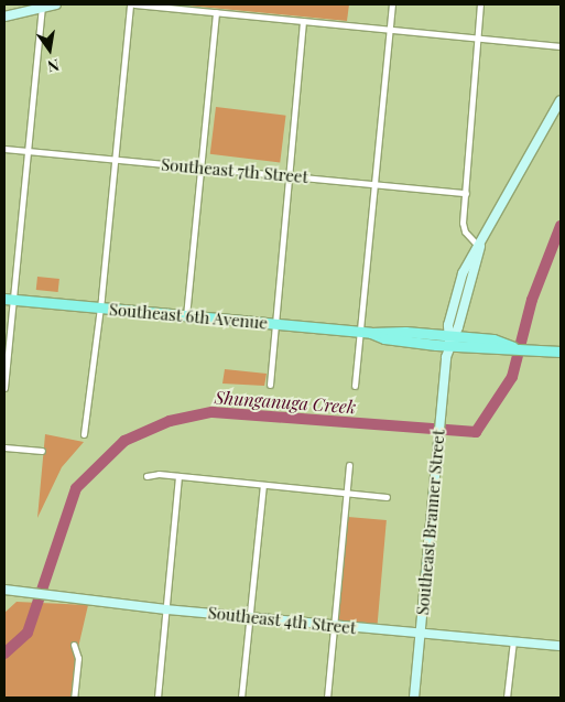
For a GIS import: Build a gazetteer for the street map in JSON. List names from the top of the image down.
{
  "streets": {
    "main road": ["Southeast 6th Avenue", "Southeast Branner Street", "Southeast 4th Street"],
    "street": ["Southeast 7th Street"]
  },
  "crossings": [
    ["Southeast 6th Avenue", "Southeast Branner Street"],
    ["Southeast Branner Street", "Southeast 4th Street"]
  ],
  "water": ["Shunganuga Creek"],
  "north": "bottom"
}
